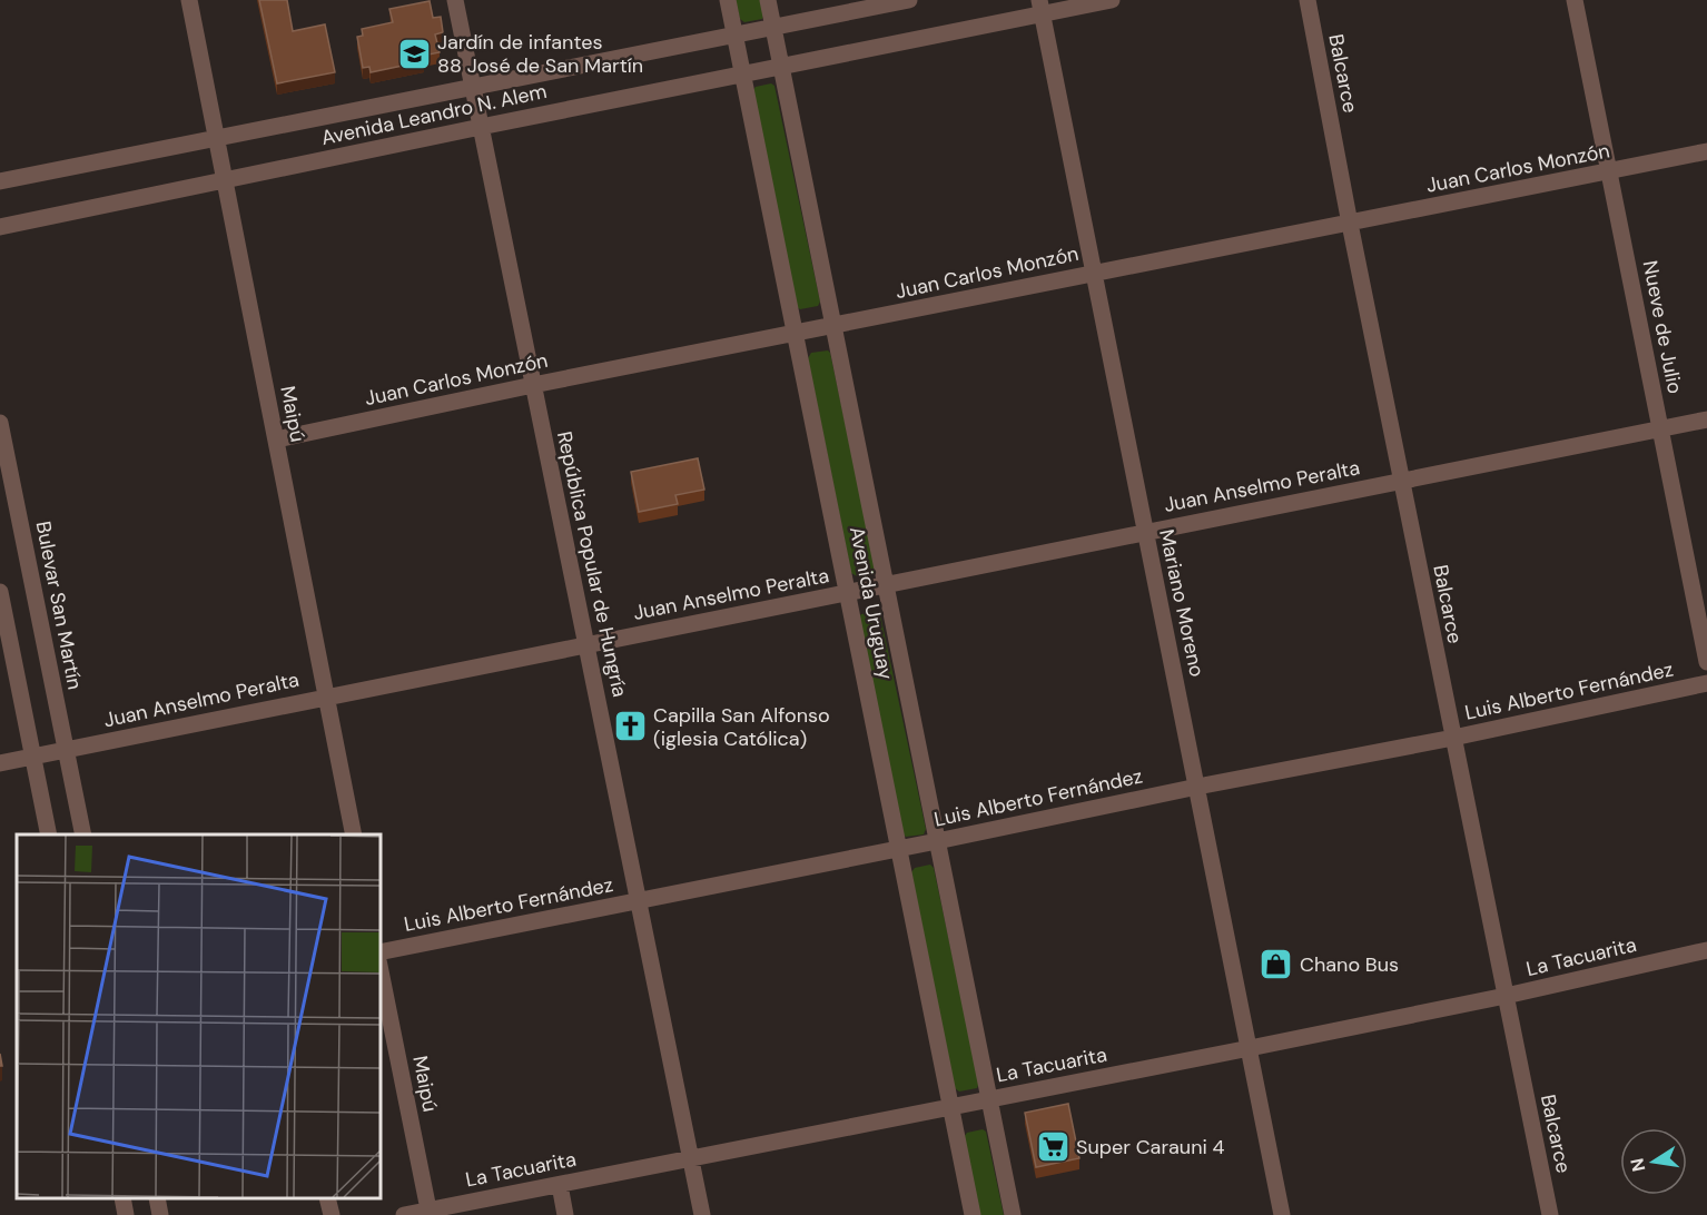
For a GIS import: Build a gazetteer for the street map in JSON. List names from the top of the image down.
{
  "streets": {
    "street": [
      "Balcarce",
      "Avenida Leandro N. Alem",
      "Juan Carlos Monzón",
      "Nueve de Julio",
      "Maipú",
      "Juan Anselmo Peralta",
      "República Popular de Hungría",
      "Avenida Uruguay",
      "Mariano Moreno",
      "Bulevar San Martín",
      "Luis Alberto Fernández",
      "La Tacuarita"
    ]
  },
  "crossings": [
    ["Balcarce", "Juan Carlos Monzón"],
    ["Balcarce", "Juan Anselmo Peralta"],
    ["Balcarce", "Luis Alberto Fernández"],
    ["Balcarce", "La Tacuarita"],
    ["Avenida Leandro N. Alem", "Maipú"],
    ["Avenida Leandro N. Alem", "República Popular de Hungría"],
    ["Avenida Leandro N. Alem", "Avenida Uruguay"],
    ["Avenida Leandro N. Alem", "Mariano Moreno"],
    ["Juan Carlos Monzón", "Nueve de Julio"],
    ["Juan Carlos Monzón", "Maipú"],
    ["Juan Carlos Monzón", "República Popular de Hungría"],
    ["Juan Carlos Monzón", "Avenida Uruguay"],
    ["Juan Carlos Monzón", "Mariano Moreno"],
    ["Nueve de Julio", "Juan Anselmo Peralta"],
    ["Maipú", "Juan Anselmo Peralta"],
    ["Maipú", "La Tacuarita"],
    ["Juan Anselmo Peralta", "República Popular de Hungría"],
    ["Juan Anselmo Peralta", "Avenida Uruguay"],
    ["Juan Anselmo Peralta", "Mariano Moreno"],
    ["Juan Anselmo Peralta", "Bulevar San Martín"],
    ["República Popular de Hungría", "Luis Alberto Fernández"],
    ["República Popular de Hungría", "La Tacuarita"],
    ["Avenida Uruguay", "Luis Alberto Fernández"],
    ["Avenida Uruguay", "La Tacuarita"],
    ["Mariano Moreno", "Luis Alberto Fernández"],
    ["Mariano Moreno", "La Tacuarita"]
  ],
  "places": {
    "school or university": ["Jardín de infantes 88 José de San Martín"],
    "church": ["Capilla San Alfonso (iglesia Católica)"],
    "shop": ["Chano Bus"],
    "supermarket": ["Super Carauni 4"]
  },
  "north": "left"
}
